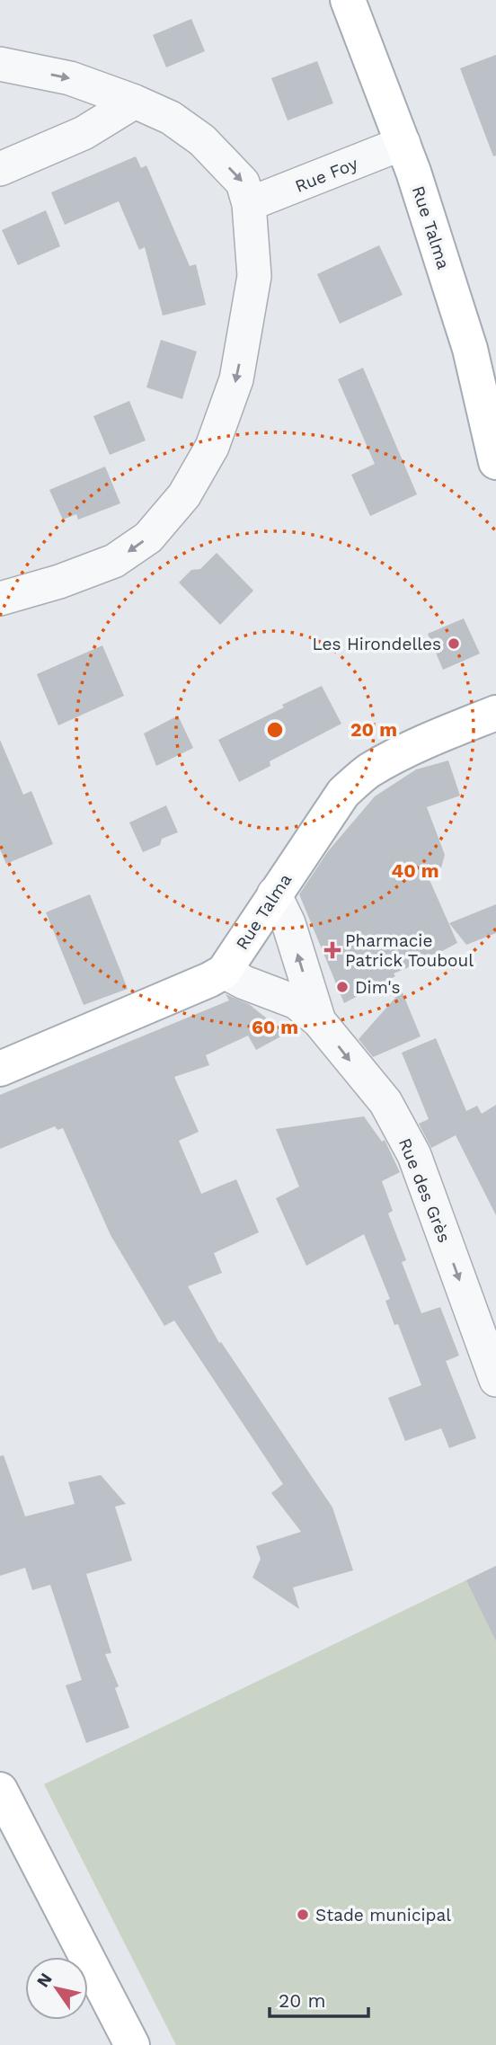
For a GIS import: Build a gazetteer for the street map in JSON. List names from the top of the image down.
{
  "streets": {
    "main road": ["Rue Talma"],
    "street": ["Rue Foy", "Rue des Grès"]
  },
  "crossings": [
    ["Rue Foy", "Rue Talma"],
    ["Rue Talma", "Rue des Grès"]
  ],
  "places": {
    "other": ["Les Hirondelles", "Dim's", "Stade municipal"],
    "health": ["Pharmacie Patrick Touboul"]
  },
  "scale_bar": "20 m",
  "north": "top left",
  "rings": ["20 m", "40 m", "60 m"]
}
